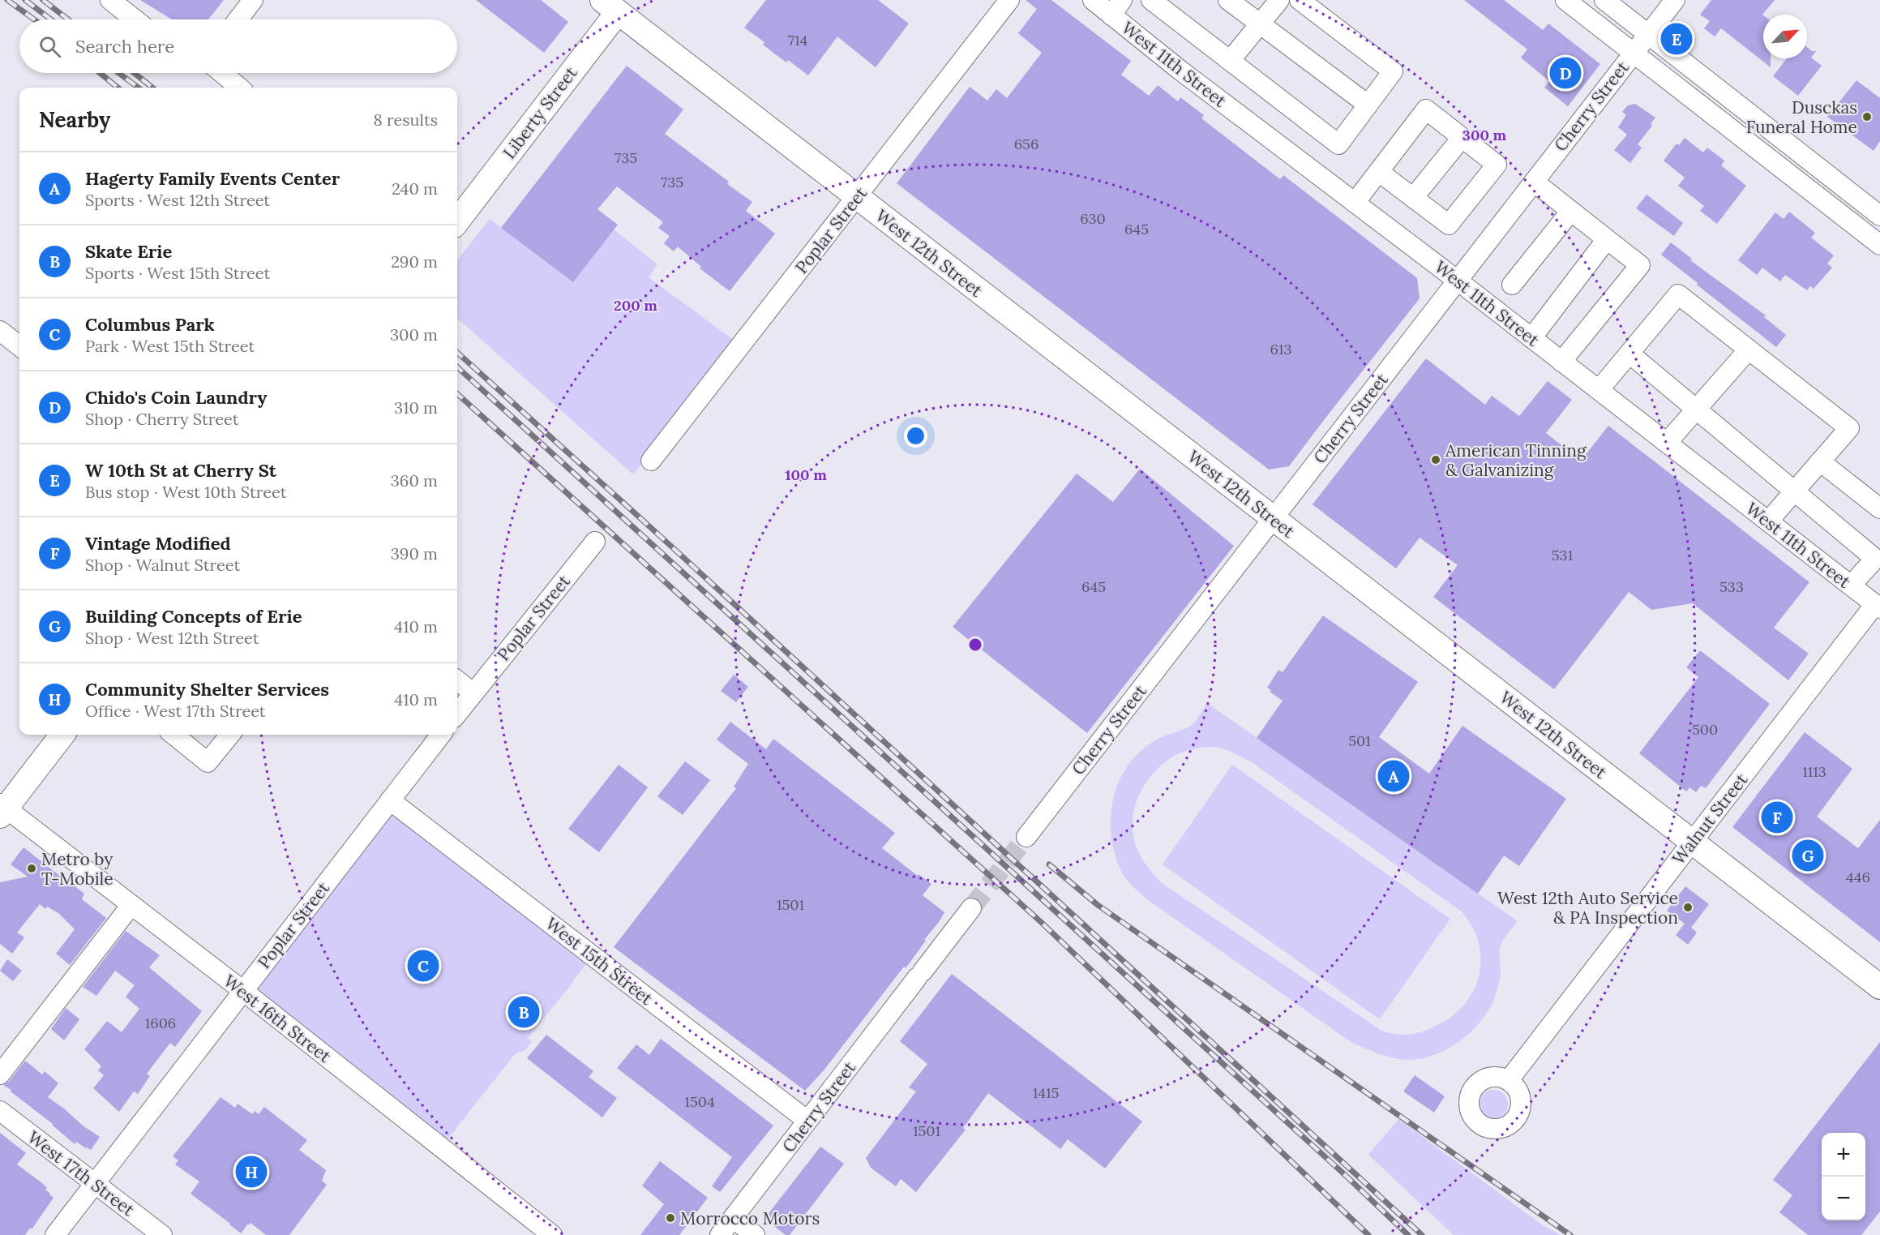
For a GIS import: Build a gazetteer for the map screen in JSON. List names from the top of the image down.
{
  "streets": {
    "main road": ["Liberty Street", "West 12th Street"],
    "street": [
      "West 11th Street",
      "Cherry Street",
      "Poplar Street",
      "Walnut Street",
      "West 15th Street",
      "West 16th Street",
      "West 17th Street"
    ]
  },
  "crossings": [
    ["West 11th Street", "Cherry Street"],
    ["West 11th Street", "Walnut Street"],
    ["Cherry Street", "West 12th Street"],
    ["Cherry Street", "West 15th Street"],
    ["Liberty Street", "West 12th Street"],
    ["Poplar Street", "West 12th Street"],
    ["Poplar Street", "West 15th Street"],
    ["Poplar Street", "West 16th Street"],
    ["Poplar Street", "West 17th Street"],
    ["West 12th Street", "Walnut Street"]
  ],
  "places": [
    "Dusckas Funeral Home",
    "American Tinning & Galvanizing",
    "Metro by T-Mobile",
    "West 12th Auto Service & PA Inspection",
    "Morrocco Motors"
  ],
  "house_numbers": [
    "714",
    "656",
    "735",
    "735",
    "630",
    "645",
    "613",
    "531",
    "645",
    "533",
    "500",
    "501",
    "1113",
    "446",
    "1501",
    "1606",
    "1415",
    "1504",
    "1501"
  ],
  "north": "top right",
  "page": {
    "search": "Search here",
    "pins": [
      "E",
      "D",
      "A",
      "F",
      "G",
      "C",
      "B",
      "H"
    ],
    "heading": ["Nearby", "8 results"],
    "list": [
      {
        "mark": "A",
        "name": "Hagerty Family Events Center",
        "note": "Sports · West 12th Street",
        "value": "240 m"
      },
      {
        "mark": "B",
        "name": "Skate Erie",
        "note": "Sports · West 15th Street",
        "value": "290 m"
      },
      {
        "mark": "C",
        "name": "Columbus Park",
        "note": "Park · West 15th Street",
        "value": "300 m"
      },
      {
        "mark": "D",
        "name": "Chido's Coin Laundry",
        "note": "Shop · Cherry Street",
        "value": "310 m"
      },
      {
        "mark": "E",
        "name": "W 10th St at Cherry St",
        "note": "Bus stop · West 10th Street",
        "value": "360 m"
      },
      {
        "mark": "F",
        "name": "Vintage Modified",
        "note": "Shop · Walnut Street",
        "value": "390 m"
      },
      {
        "mark": "G",
        "name": "Building Concepts of Erie",
        "note": "Shop · West 12th Street",
        "value": "410 m"
      },
      {
        "mark": "H",
        "name": "Community Shelter Services",
        "note": "Office · West 17th Street",
        "value": "410 m"
      }
    ],
    "map_buttons": ["+", "−"]
  },
  "rings": ["300 m", "200 m", "100 m"]
}
